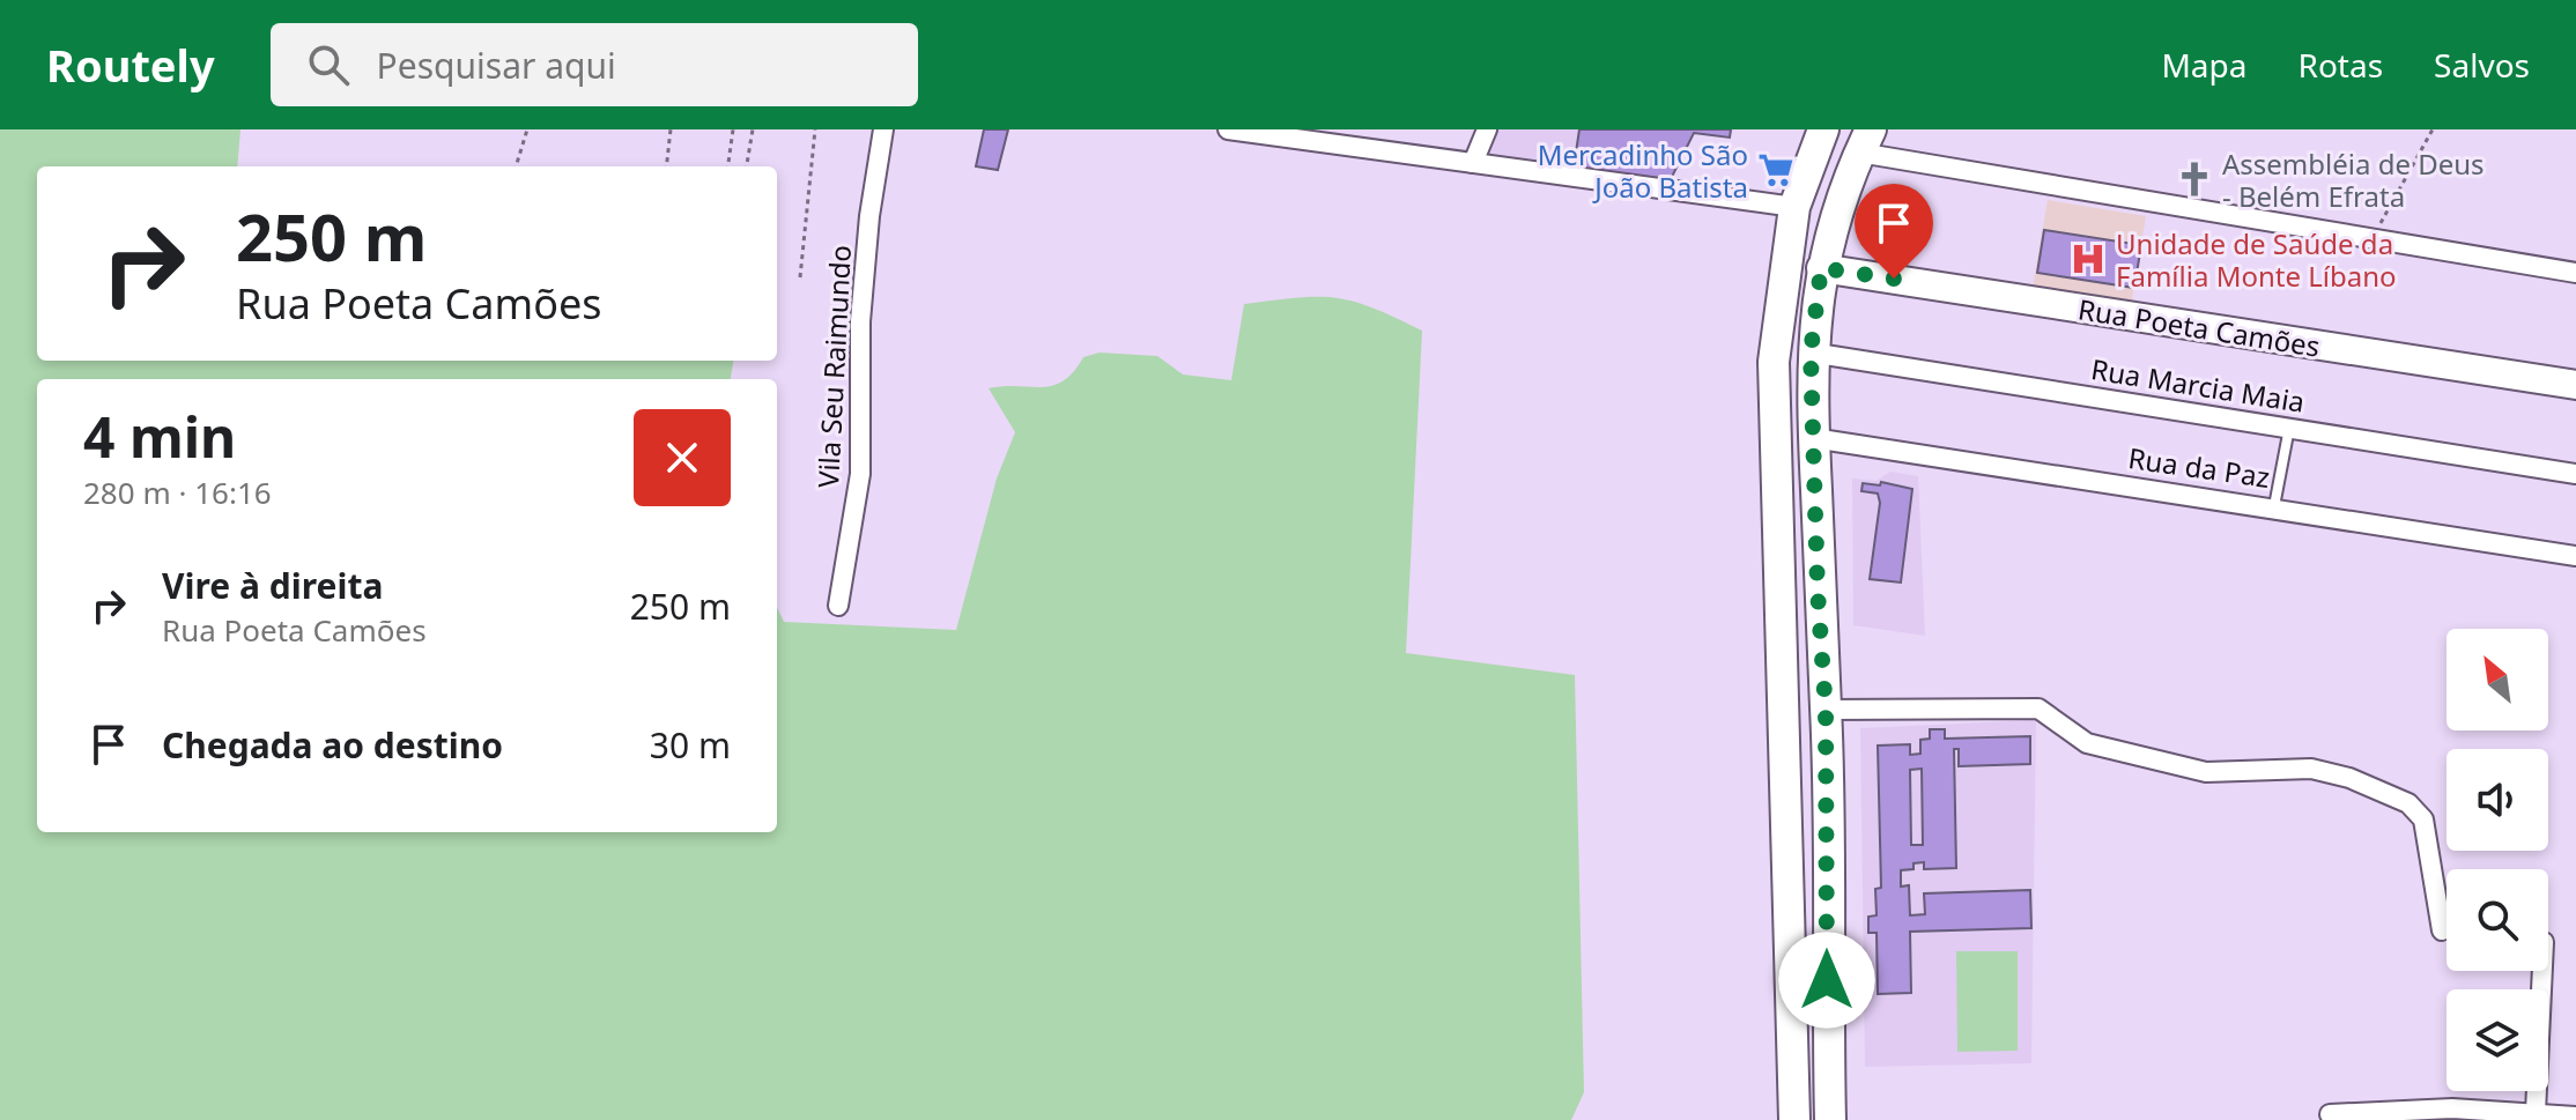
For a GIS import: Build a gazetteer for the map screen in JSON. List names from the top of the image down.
{
  "streets": {
    "street": [
      "Rua Poeta Camões",
      "Vila Seu Raimundo",
      "Rua Marcia Maia",
      "Rua da Paz"
    ]
  },
  "places": {
    "supermarket": ["Mercadinho São João Batista"],
    "church": ["Assembléia de Deus - Belém Efrata"],
    "hospital": ["Unidade de Saúde da Família Monte Líbano"]
  },
  "north": "top left",
  "page": {
    "header": "Routely",
    "search": "Pesquisar aqui",
    "nav": ["Mapa", "Rotas", "Salvos"],
    "turn": ["250 m", "Rua Poeta Camões"],
    "heading": ["4 min", "280 m · 16:16"],
    "list": [
      {
        "name": "Vire à direita",
        "note": "Rua Poeta Camões",
        "value": "250 m"
      },
      {
        "name": "Chegada ao destino",
        "value": "30 m"
      }
    ]
  }
}
